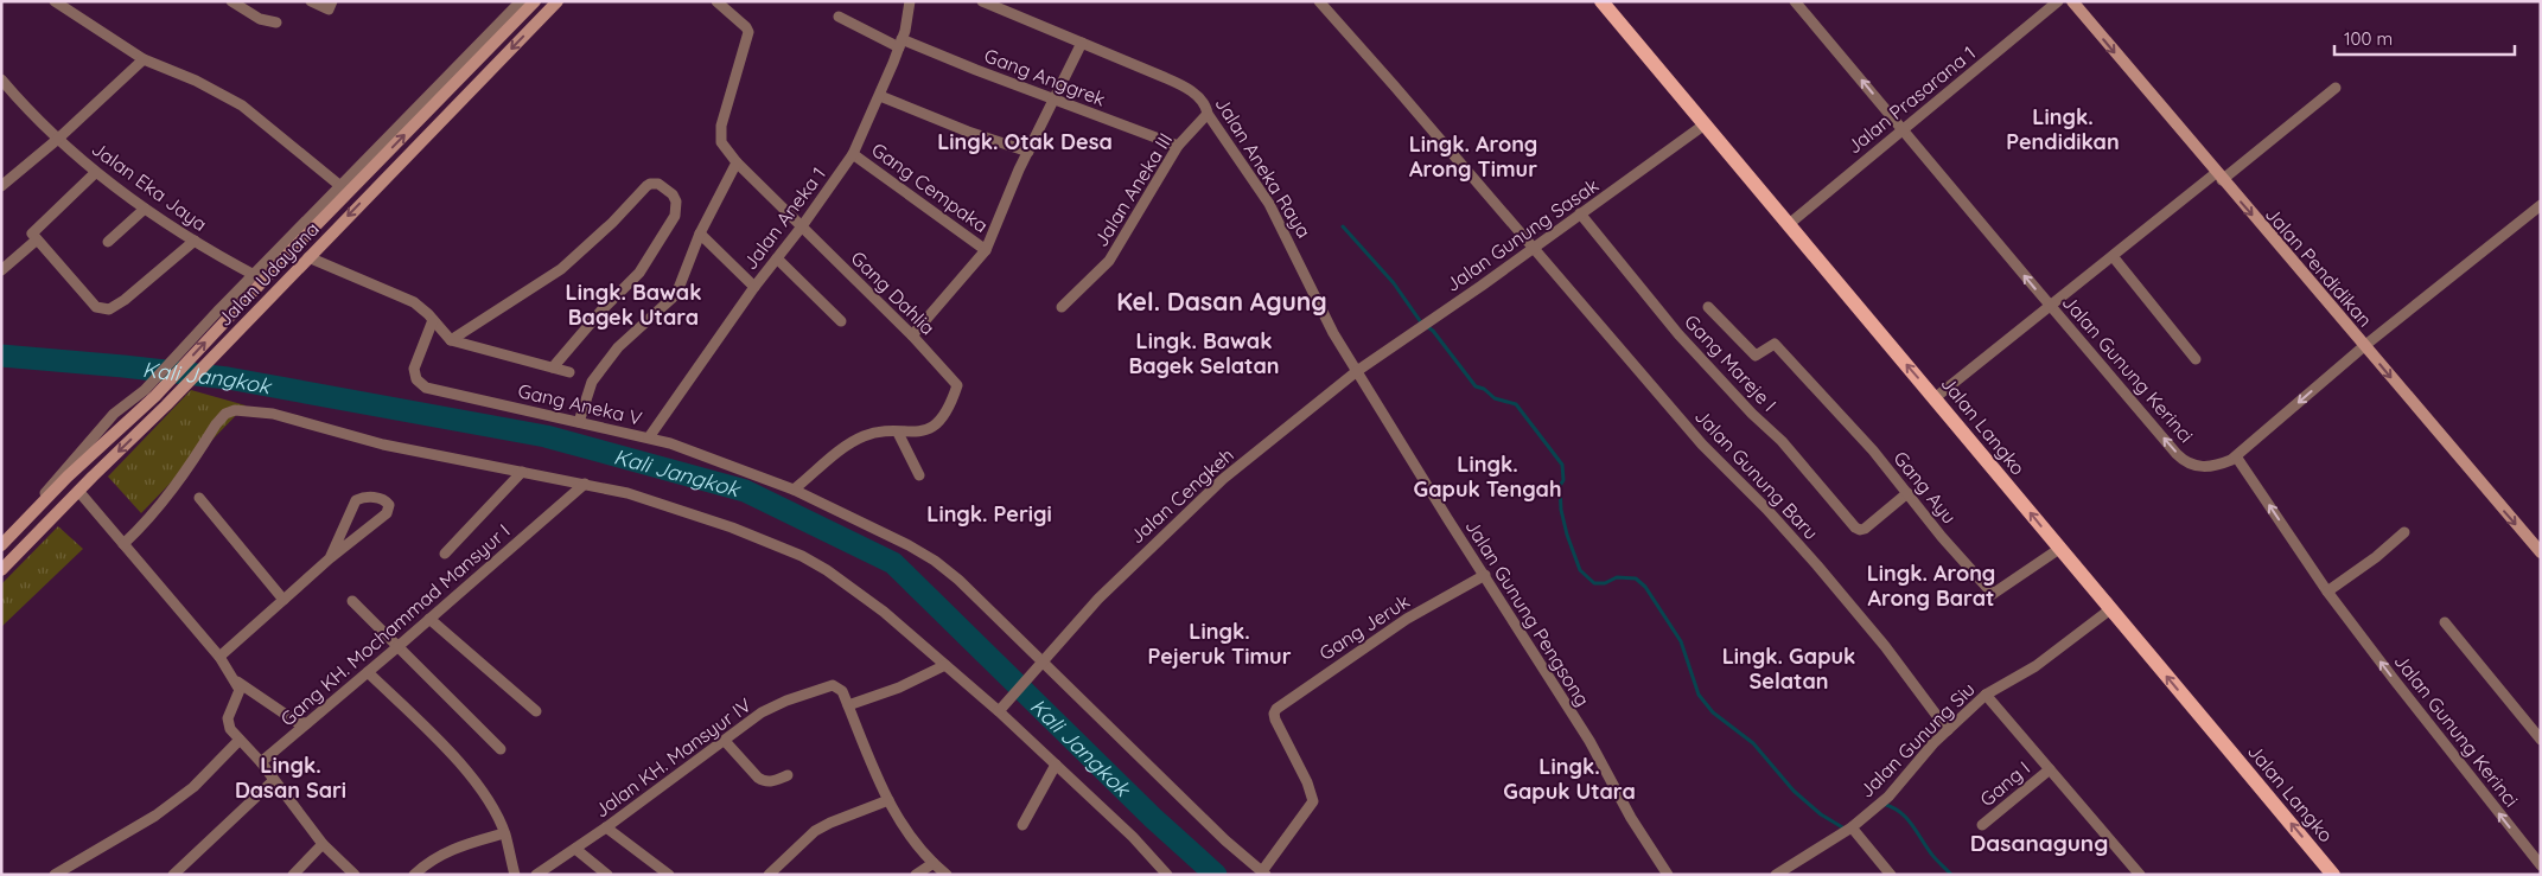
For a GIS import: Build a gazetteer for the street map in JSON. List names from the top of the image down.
{
  "streets": {
    "main road": ["Jalan Pendidikan", "Jalan Udayana", "Jalan Langko"],
    "street": [
      "Gang Anggrek",
      "Jalan Prasarana 1",
      "Jalan Aneka Raya",
      "Jalan Eka Jaya",
      "Gang Cempaka",
      "Jalan Aneka III",
      "Jalan Aneka 1",
      "Jalan Gunung Sasak",
      "Gang Dahlia",
      "Gang Mareje I",
      "Jalan Gunung Kerinci",
      "Gang Aneka V",
      "Jalan Gunung Baru",
      "Gang Ayu",
      "Jalan Cengkeh",
      "Jalan Gunung Pengsong",
      "Gang KH. Mochammad Mansyur I",
      "Gang Jeruk",
      "Jalan Gunung Siu",
      "Jalan KH. Mansyur IV",
      "Gang I"
    ]
  },
  "crossings": [
    ["Gang Anggrek", "Jalan Aneka III"],
    ["Gang Anggrek", "Jalan Aneka 1"],
    ["Jalan Prasarana 1", "Jalan Gunung Kerinci"],
    ["Jalan Prasarana 1", "Jalan Langko"],
    ["Jalan Aneka Raya", "Jalan Aneka III"],
    ["Jalan Aneka Raya", "Jalan Gunung Sasak"],
    ["Jalan Aneka Raya", "Jalan Cengkeh"],
    ["Jalan Aneka Raya", "Jalan Gunung Pengsong"],
    ["Jalan Eka Jaya", "Jalan Udayana"],
    ["Gang Cempaka", "Jalan Aneka 1"],
    ["Jalan Aneka 1", "Gang Dahlia"],
    ["Jalan Aneka 1", "Gang Aneka V"],
    ["Jalan Gunung Sasak", "Gang Mareje I"],
    ["Jalan Gunung Sasak", "Jalan Langko"],
    ["Jalan Gunung Sasak", "Jalan Gunung Baru"],
    ["Jalan Gunung Sasak", "Jalan Cengkeh"],
    ["Jalan Gunung Sasak", "Jalan Gunung Pengsong"],
    ["Gang Mareje I", "Gang Ayu"],
    ["Gang Aneka V", "Jalan Cengkeh"],
    ["Gang Aneka V", "Gang Jeruk"],
    ["Jalan Langko", "Gang Ayu"],
    ["Jalan Langko", "Jalan Gunung Siu"],
    ["Jalan Gunung Baru", "Jalan Gunung Siu"],
    ["Jalan Cengkeh", "Jalan Gunung Pengsong"],
    ["Jalan Gunung Pengsong", "Gang Jeruk"]
  ],
  "one_way": ["Jalan Pendidikan", "Jalan Gunung Kerinci", "Jalan Langko"],
  "districts": [
    "Lingk. Pendidikan",
    "Lingk. Otak Desa",
    "Lingk. Arong Arong Timur",
    "Lingk. Bawak Bagek Utara",
    "Kel. Dasan Agung",
    "Lingk. Bawak Bagek Selatan",
    "Lingk. Gapuk Tengah",
    "Lingk. Perigi",
    "Lingk. Arong Arong Barat",
    "Lingk. Pejeruk Timur",
    "Lingk. Gapuk Selatan",
    "Lingk. Dasan Sari",
    "Lingk. Gapuk Utara",
    "Dasanagung"
  ],
  "water": ["Kali Jangkok"],
  "scale_bar": "100 m"
}
